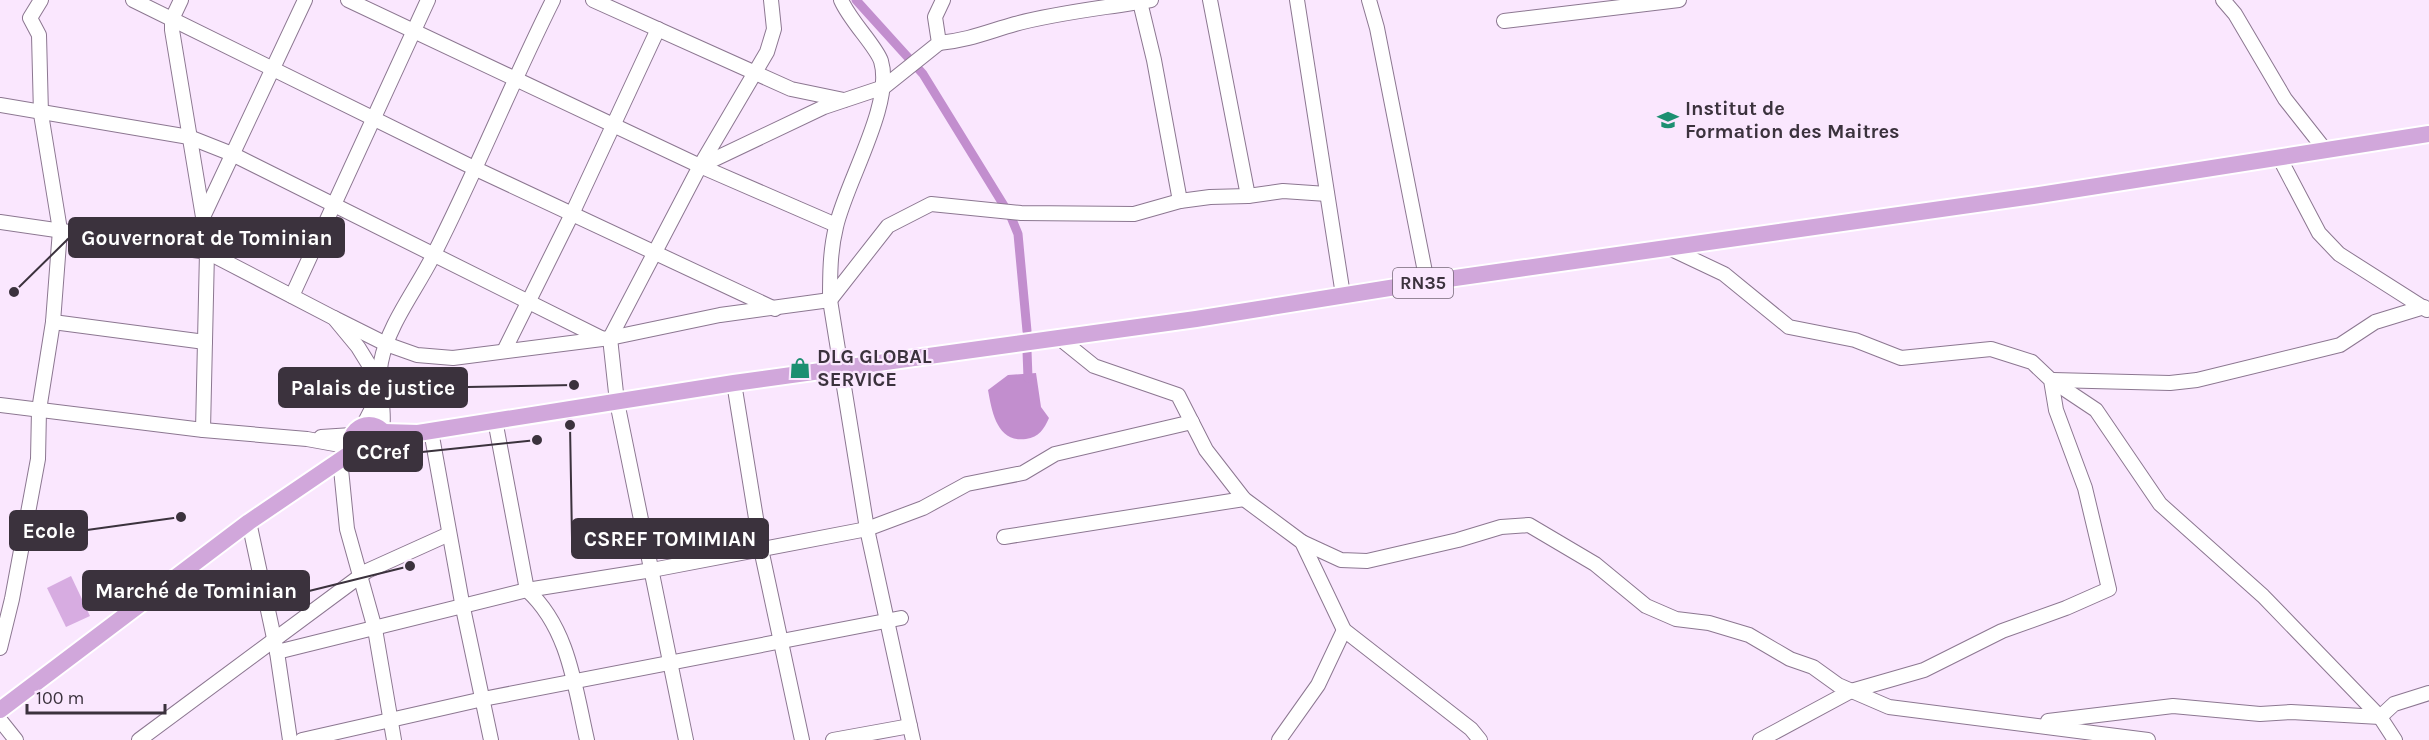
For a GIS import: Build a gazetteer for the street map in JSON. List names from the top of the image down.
{
  "streets": {
    "main road": ["RN35"]
  },
  "places": {
    "school or university": ["Institut de Formation des Maitres"],
    "other": [
      "Gouvernorat de Tominian",
      "Palais de justice",
      "CSREF TOMIMIAN",
      "CCref",
      "Ecole",
      "Marché de Tominian"
    ],
    "shop": ["DLG GLOBAL SERVICE"]
  },
  "scale_bar": "100 m"
}
